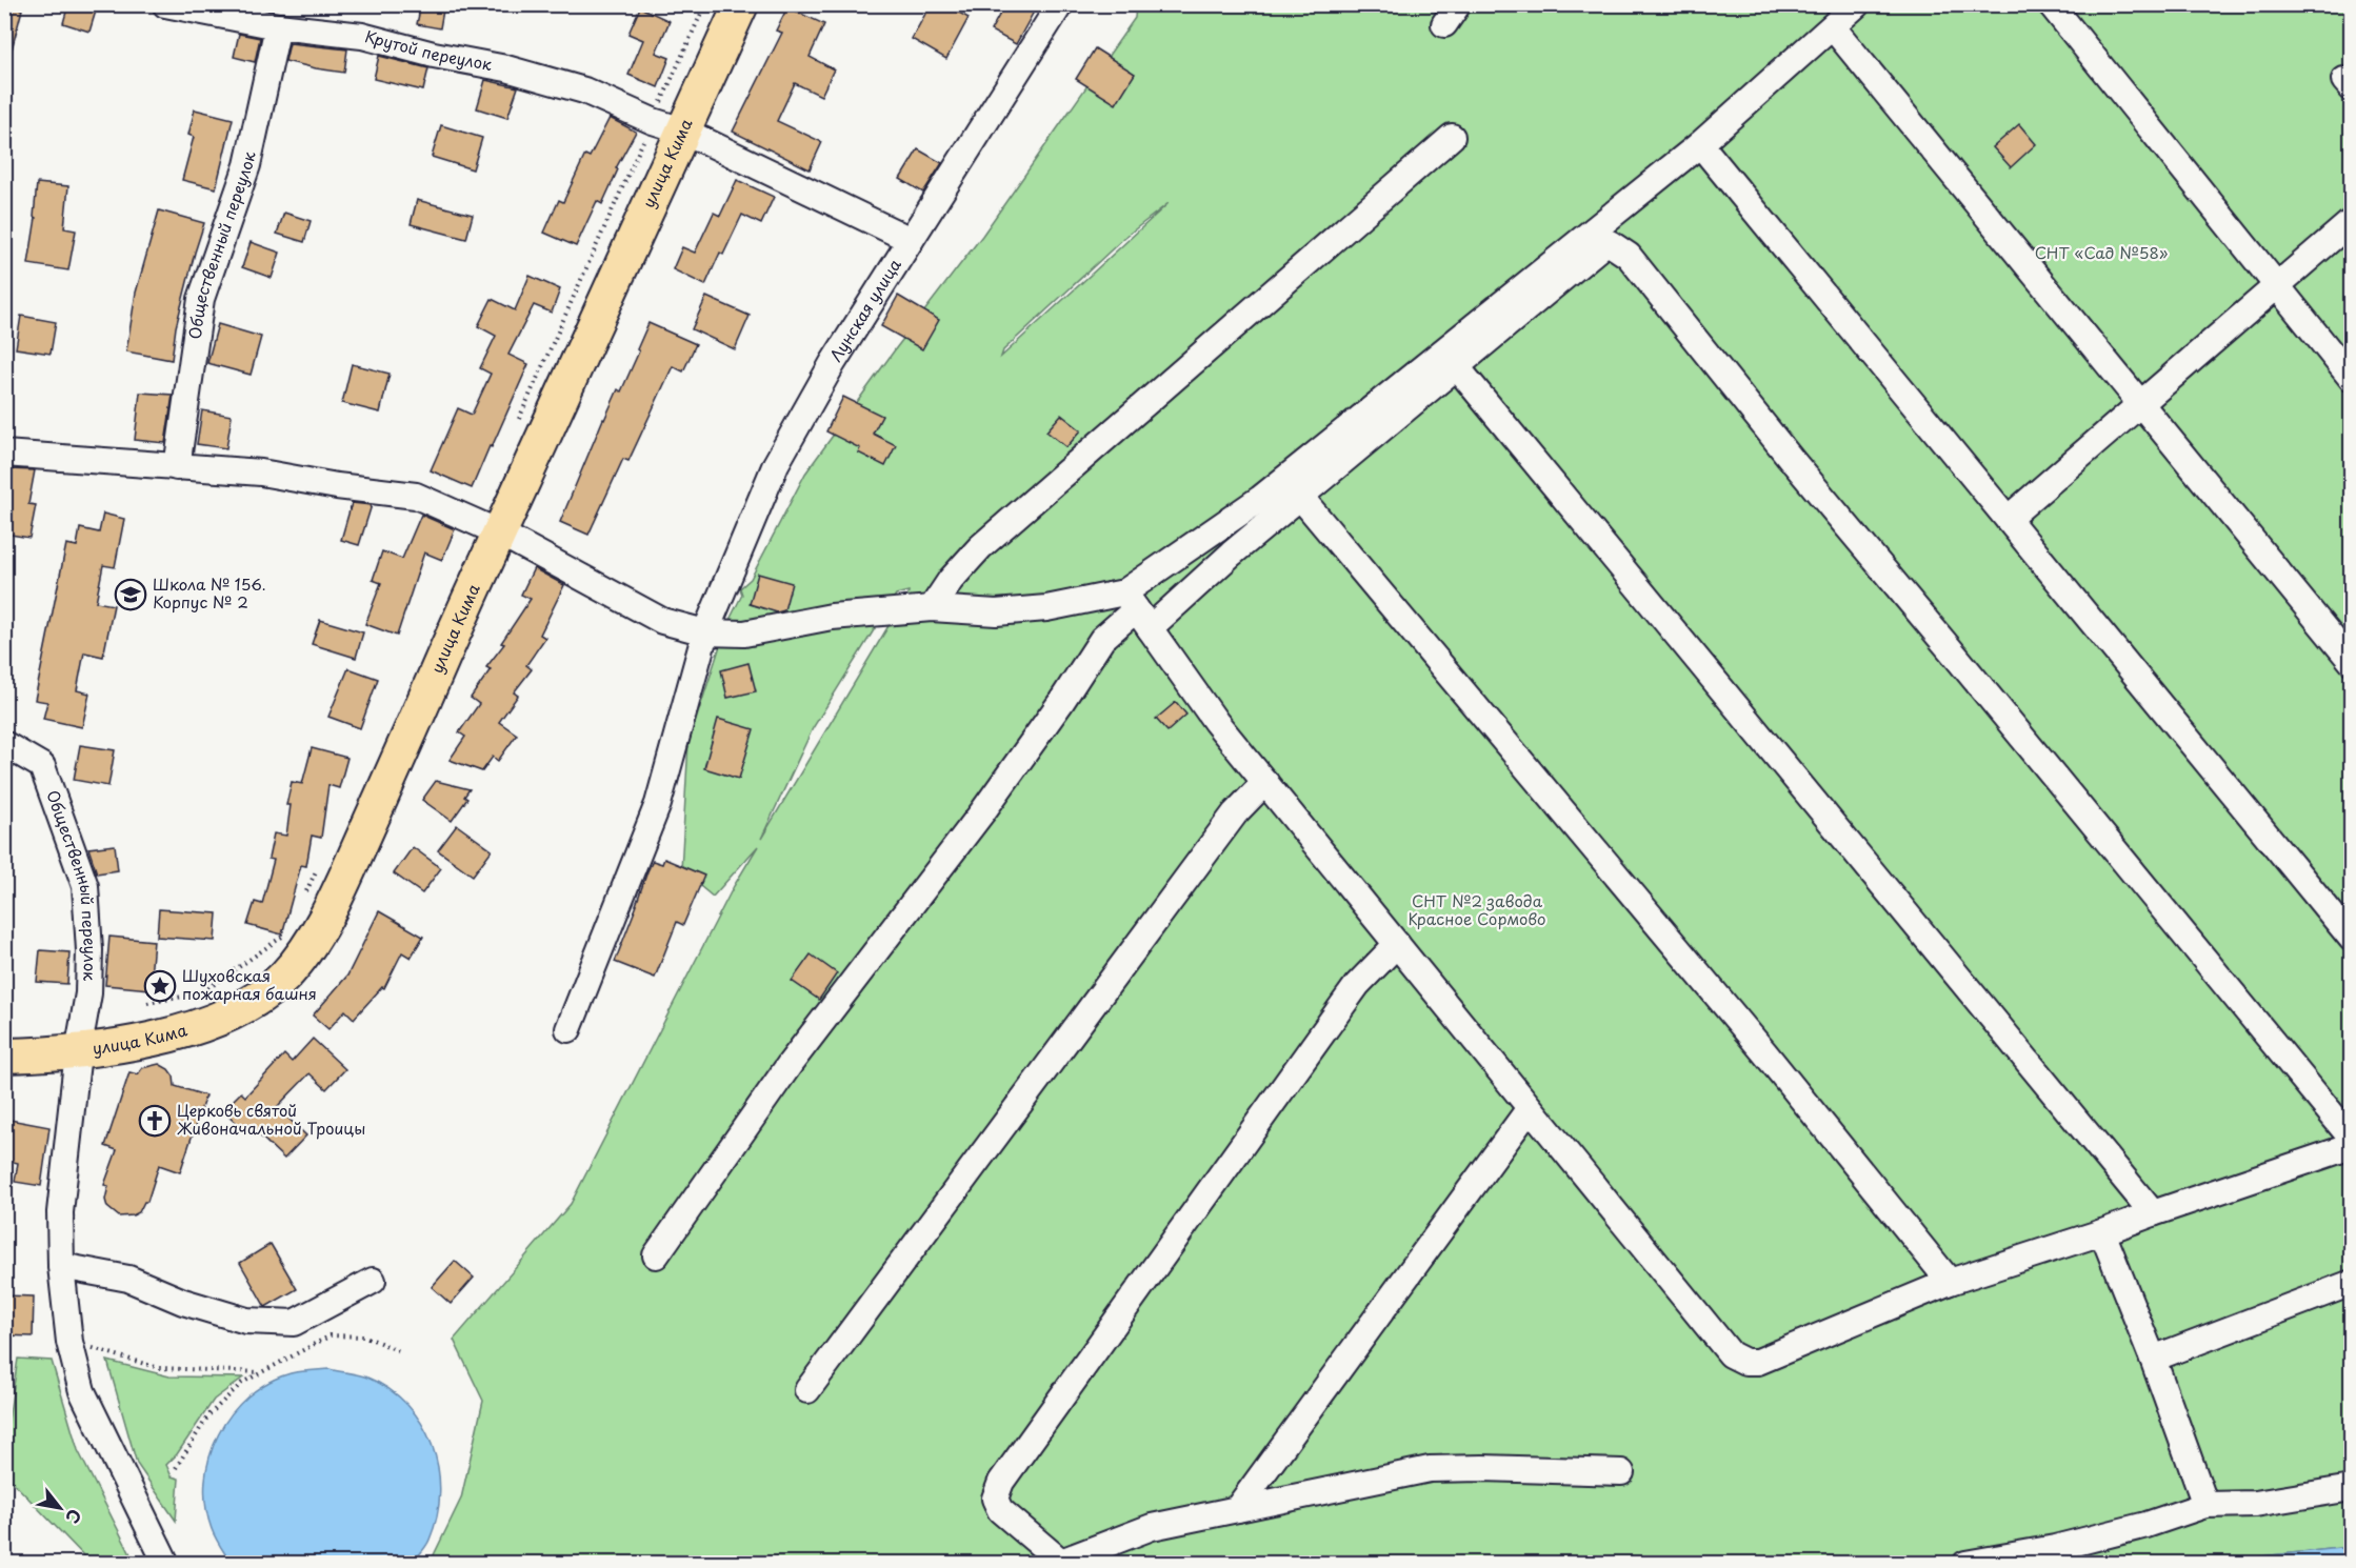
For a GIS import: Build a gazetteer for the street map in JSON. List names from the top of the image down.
{
  "streets": {
    "main road": ["улица Кима"],
    "street": ["Крутой переулок", "Общественный переулок", "Лунская улица"]
  },
  "crossings": [
    ["Крутой переулок", "улица Кима"],
    ["Крутой переулок", "Общественный переулок"],
    ["Крутой переулок", "Лунская улица"],
    ["улица Кима", "Общественный переулок"]
  ],
  "parks": ["СНТ «Сад №58»", "СНТ №2 завода Красное Сормово"],
  "places": {
    "school or university": ["Школа № 156. Корпус № 2"],
    "place": ["Шуховская пожарная башня"],
    "church": ["Церковь святой Живоначальной Троицы"]
  },
  "north": "bottom right"
}
